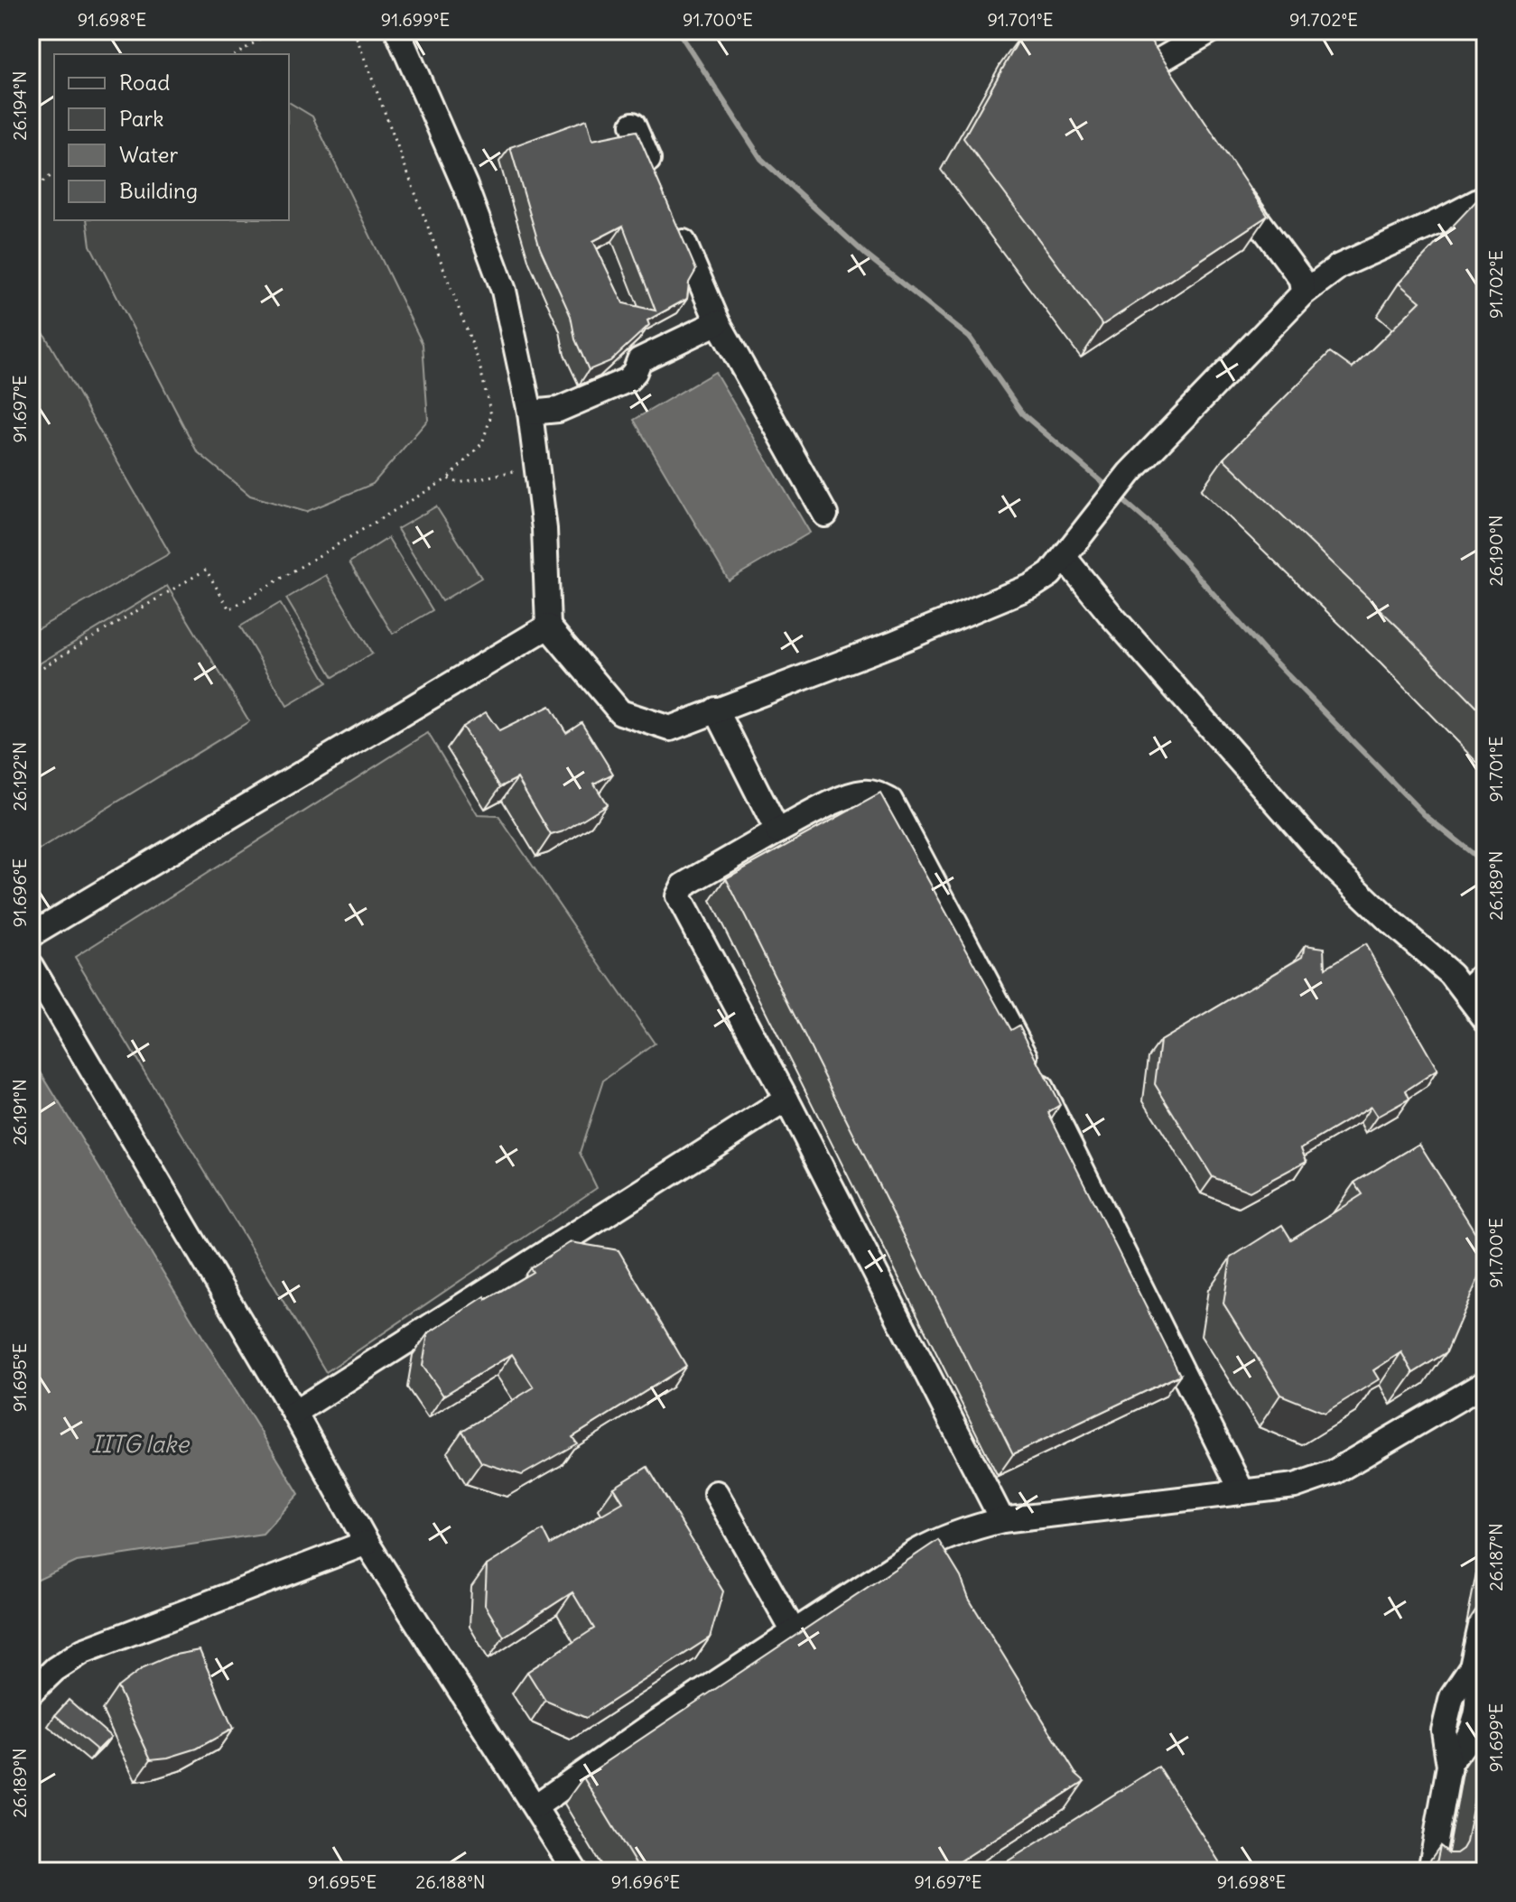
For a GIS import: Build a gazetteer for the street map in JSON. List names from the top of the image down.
{
  "water": ["IITG lake"],
  "legend": [
    "Road",
    "Park",
    "Water",
    "Building"
  ],
  "coordinates": [
    "91.698°E",
    "91.699°E",
    "91.700°E",
    "91.701°E",
    "91.702°E",
    "26.194°N",
    "91.697°E",
    "26.190°N",
    "26.192°N",
    "26.189°N",
    "91.696°E",
    "26.191°N",
    "91.695°E",
    "26.187°N",
    "26.188°N"
  ]
}
